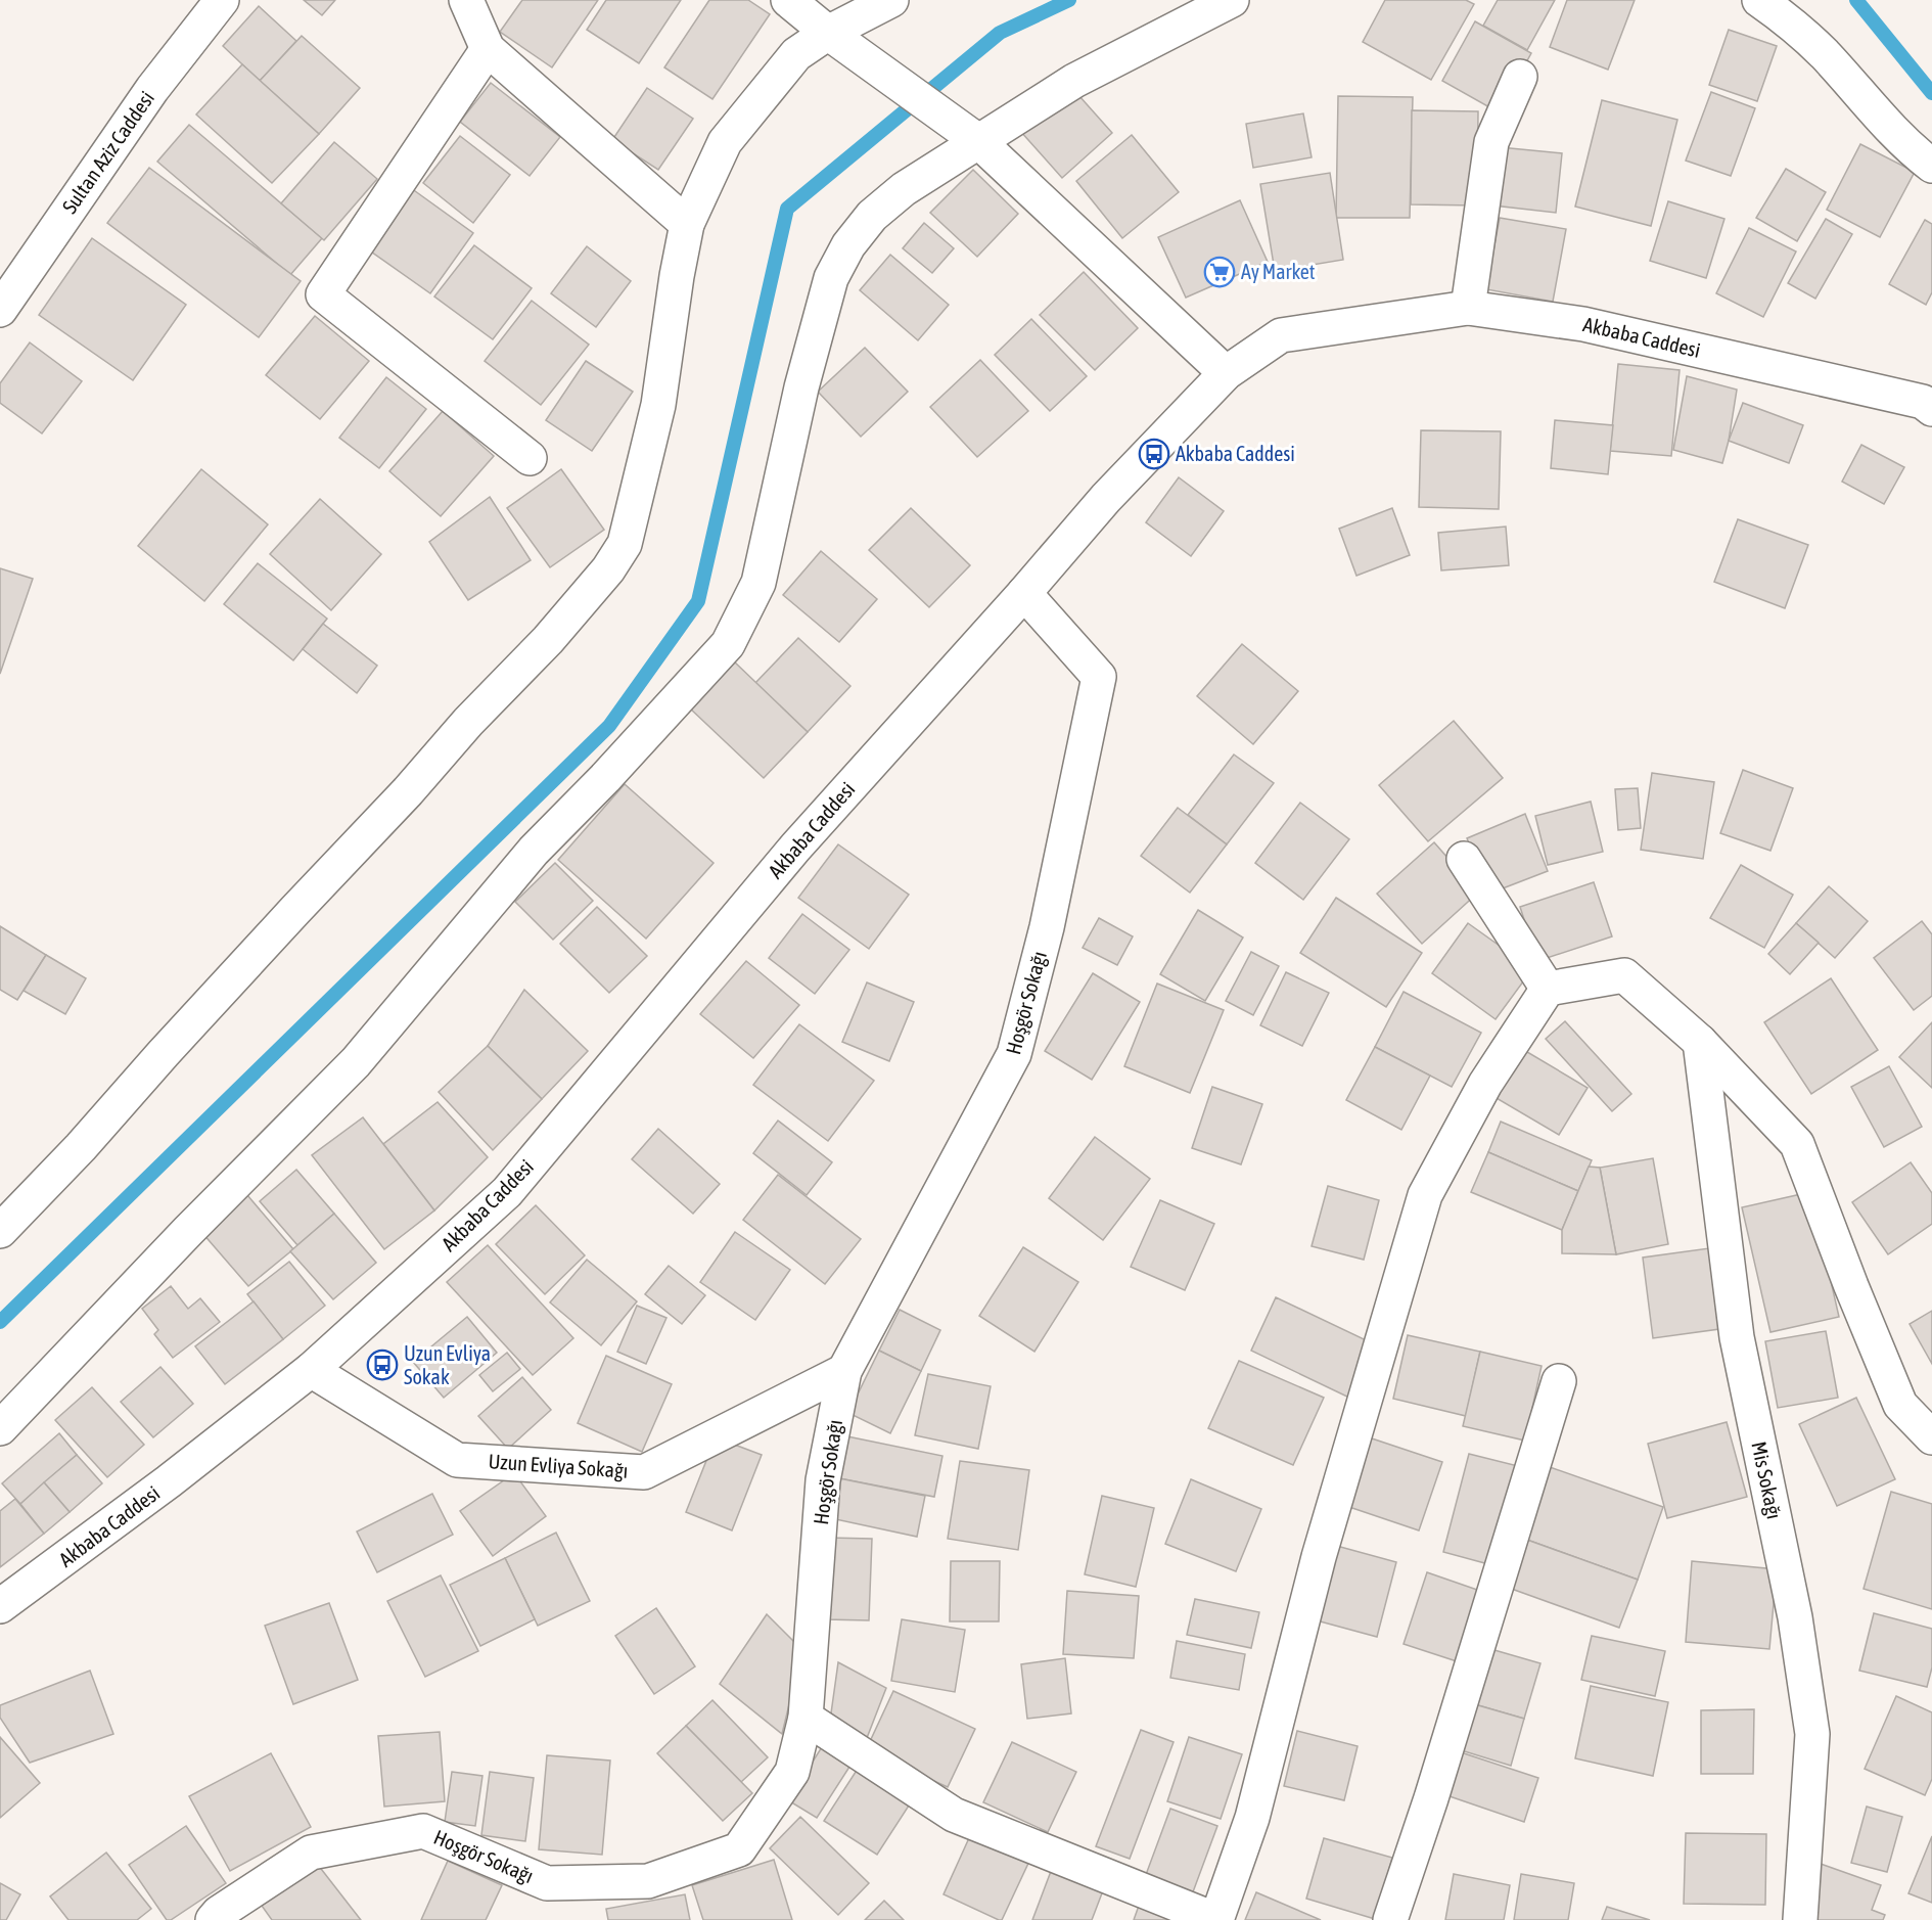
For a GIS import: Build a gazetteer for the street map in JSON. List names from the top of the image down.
{
  "streets": {
    "street": [
      "Sultan Aziz Caddesi",
      "Akbaba Caddesi",
      "Hoşgör Sokağı",
      "Uzun Evliya Sokağı",
      "Mis Sokağı"
    ]
  },
  "crossings": [
    ["Akbaba Caddesi", "Hoşgör Sokağı"],
    ["Akbaba Caddesi", "Uzun Evliya Sokağı"],
    ["Hoşgör Sokağı", "Uzun Evliya Sokağı"]
  ],
  "places": {
    "supermarket": ["Ay Market"],
    "bus stop": ["Akbaba Caddesi", "Uzun Evliya Sokak"]
  }
}
